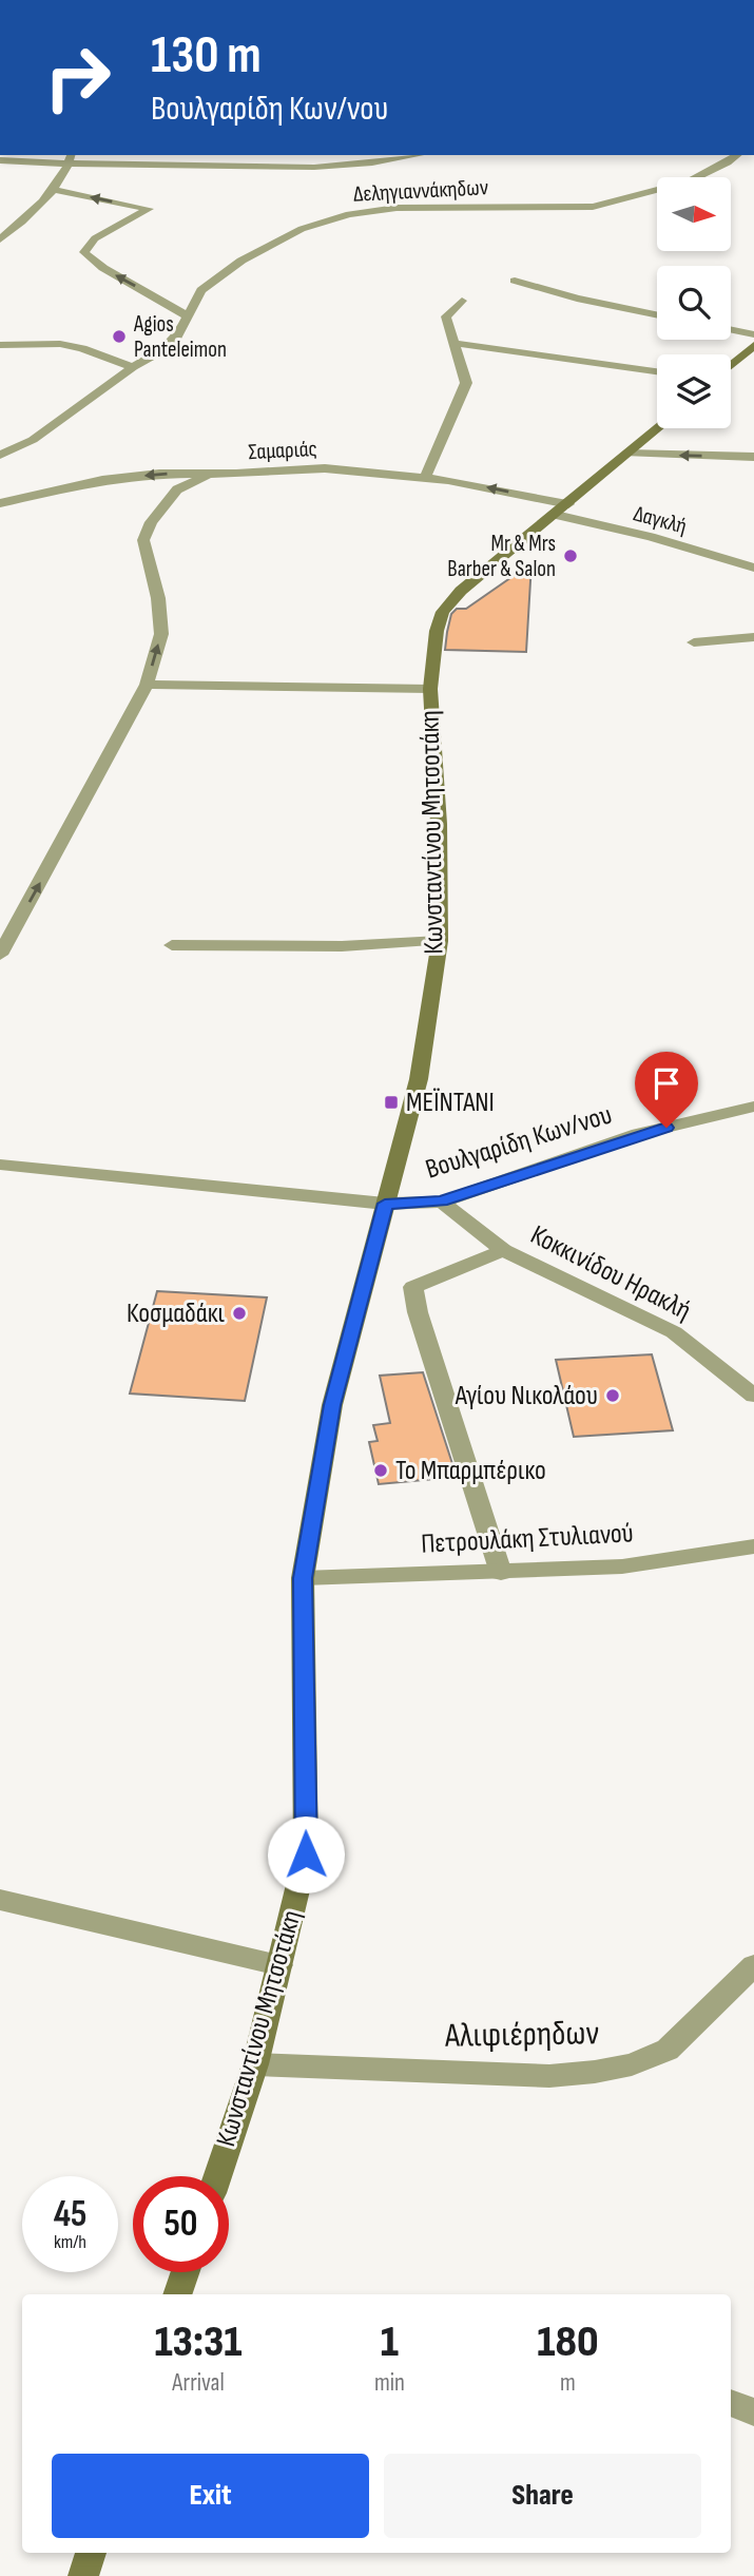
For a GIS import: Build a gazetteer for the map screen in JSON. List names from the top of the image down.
{
  "streets": {
    "main road": ["Κωνσταντίνου Μητσοτάκη"],
    "street": [
      "Δεληγιαννάκηδων",
      "Σαμαριάς",
      "Δαγκλή",
      "Βουλγαρίδη Κων/νου",
      "Κοκκινίδου Ηρακλή",
      "Πετρουλάκη Στυλιανού",
      "Αλιφιέρηδων"
    ]
  },
  "crossings": [
    ["Σαμαριάς", "Δαγκλή"],
    ["Σαμαριάς", "Κωνσταντίνου Μητσοτάκη"],
    ["Δαγκλή", "Κωνσταντίνου Μητσοτάκη"],
    ["Κωνσταντίνου Μητσοτάκη", "Βουλγαρίδη Κων/νου"],
    ["Κωνσταντίνου Μητσοτάκη", "Πετρουλάκη Στυλιανού"],
    ["Κωνσταντίνου Μητσοτάκη", "Αλιφιέρηδων"],
    ["Βουλγαρίδη Κων/νου", "Κοκκινίδου Ηρακλή"]
  ],
  "places": {
    "other": [
      "Agios Panteleimon",
      "Mr & Mrs Barber & Salon",
      "Κοσμαδάκι",
      "Αγίου Νικολάου",
      "Το Μπαρμπέρικο"
    ],
    "transit": ["ΜΕΪΝΤΑΝΙ"]
  },
  "north": "right",
  "page": {
    "turn": ["130 m", "Βουλγαρίδη Κων/νου"],
    "speed": "45 km/h",
    "limit": "50",
    "eta": [
      "13:31",
      "Arrival",
      "1",
      "min",
      "180",
      "m"
    ],
    "buttons": ["Exit", "Share"]
  }
}
